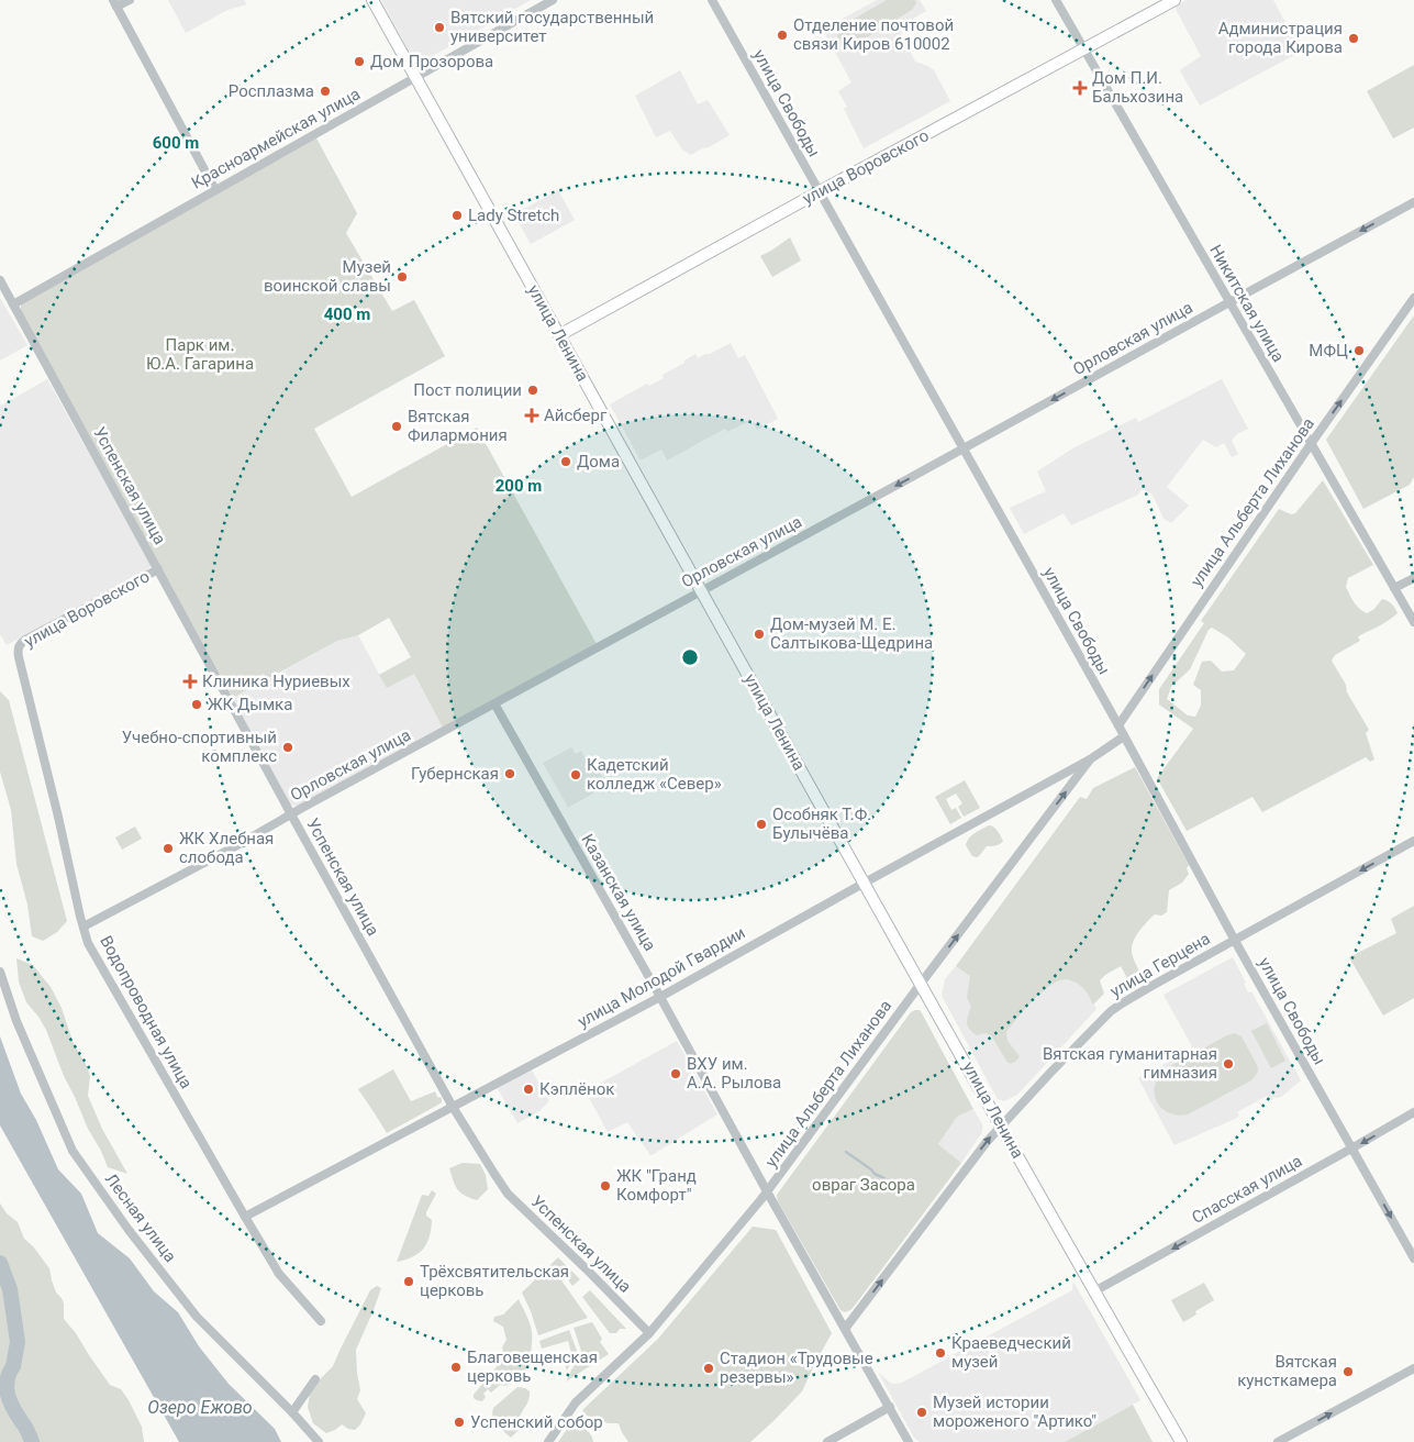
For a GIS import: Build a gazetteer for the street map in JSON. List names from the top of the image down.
{
  "streets": {
    "main road": ["улица Воровского", "улица Ленина"],
    "street": [
      "улица Свободы",
      "Красноармейская улица",
      "Никитская улица",
      "Орловская улица",
      "Успенская улица",
      "улица Альберта Лиханова",
      "Казанская улица",
      "улица Герцена",
      "улица Молодой Гвардии",
      "Водопроводная улица",
      "Спасская улица",
      "Лесная улица"
    ]
  },
  "crossings": [
    ["улица Свободы", "улица Воровского"],
    ["улица Свободы", "Орловская улица"],
    ["улица Свободы", "улица Альберта Лиханова"],
    ["улица Свободы", "улица Герцена"],
    ["улица Свободы", "Спасская улица"],
    ["Красноармейская улица", "улица Ленина"],
    ["Красноармейская улица", "Успенская улица"],
    ["улица Воровского", "Никитская улица"],
    ["улица Воровского", "улица Ленина"],
    ["улица Воровского", "Успенская улица"],
    ["улица Воровского", "Водопроводная улица"],
    ["Никитская улица", "Орловская улица"],
    ["Никитская улица", "улица Альберта Лиханова"],
    ["улица Ленина", "Орловская улица"],
    ["улица Ленина", "улица Альберта Лиханова"],
    ["улица Ленина", "улица Герцена"],
    ["улица Ленина", "улица Молодой Гвардии"],
    ["улица Ленина", "Спасская улица"],
    ["Орловская улица", "Успенская улица"],
    ["Орловская улица", "Казанская улица"],
    ["Орловская улица", "Водопроводная улица"],
    ["Успенская улица", "улица Альберта Лиханова"],
    ["Успенская улица", "улица Молодой Гвардии"],
    ["улица Альберта Лиханова", "Казанская улица"],
    ["улица Альберта Лиханова", "улица Молодой Гвардии"],
    ["Казанская улица", "улица Герцена"],
    ["Казанская улица", "улица Молодой Гвардии"],
    ["улица Молодой Гвардии", "Водопроводная улица"]
  ],
  "one_way": ["Орловская улица", "улица Альберта Лиханова", "Спасская улица"],
  "water": ["Озеро Ежово"],
  "parks": ["Парк им. Ю.А. Гагарина", "овраг Засора"],
  "places": {
    "other": [
      "Вятский государственный университет",
      "Отделение почтовой связи Киров 610002",
      "Администрация города Кирова",
      "Дом Прозорова",
      "Росплазма",
      "Lady Stretch",
      "Музей воинской славы",
      "МФЦ",
      "Пост полиции",
      "Вятская Филармония",
      "Дома",
      "Дом-музей М. Е. Салтыкова-Щедрина",
      "ЖК Дымка",
      "Учебно-спортивный комплекс",
      "Губернская",
      "Кадетский колледж «Север»",
      "Особняк Т.Ф. Булычёва",
      "ЖК Хлебная слобода",
      "Вятская гуманитарная гимназия",
      "ВХУ им. А.А. Рылова",
      "Кэплёнок",
      "ЖК \"Гранд Комфорт\"",
      "Трёхсвятительская церковь",
      "Краеведческий музей",
      "Благовещенская церковь",
      "Стадион «Трудовые резервы»",
      "Вятская кунсткамера",
      "Музей истории мороженого \"Артико\"",
      "Успенский собор"
    ],
    "health": ["Дом П.И. Бальхозина", "Айсберг", "Клиника Нуриевых"]
  },
  "rings": ["600 m", "400 m", "200 m"]
}
